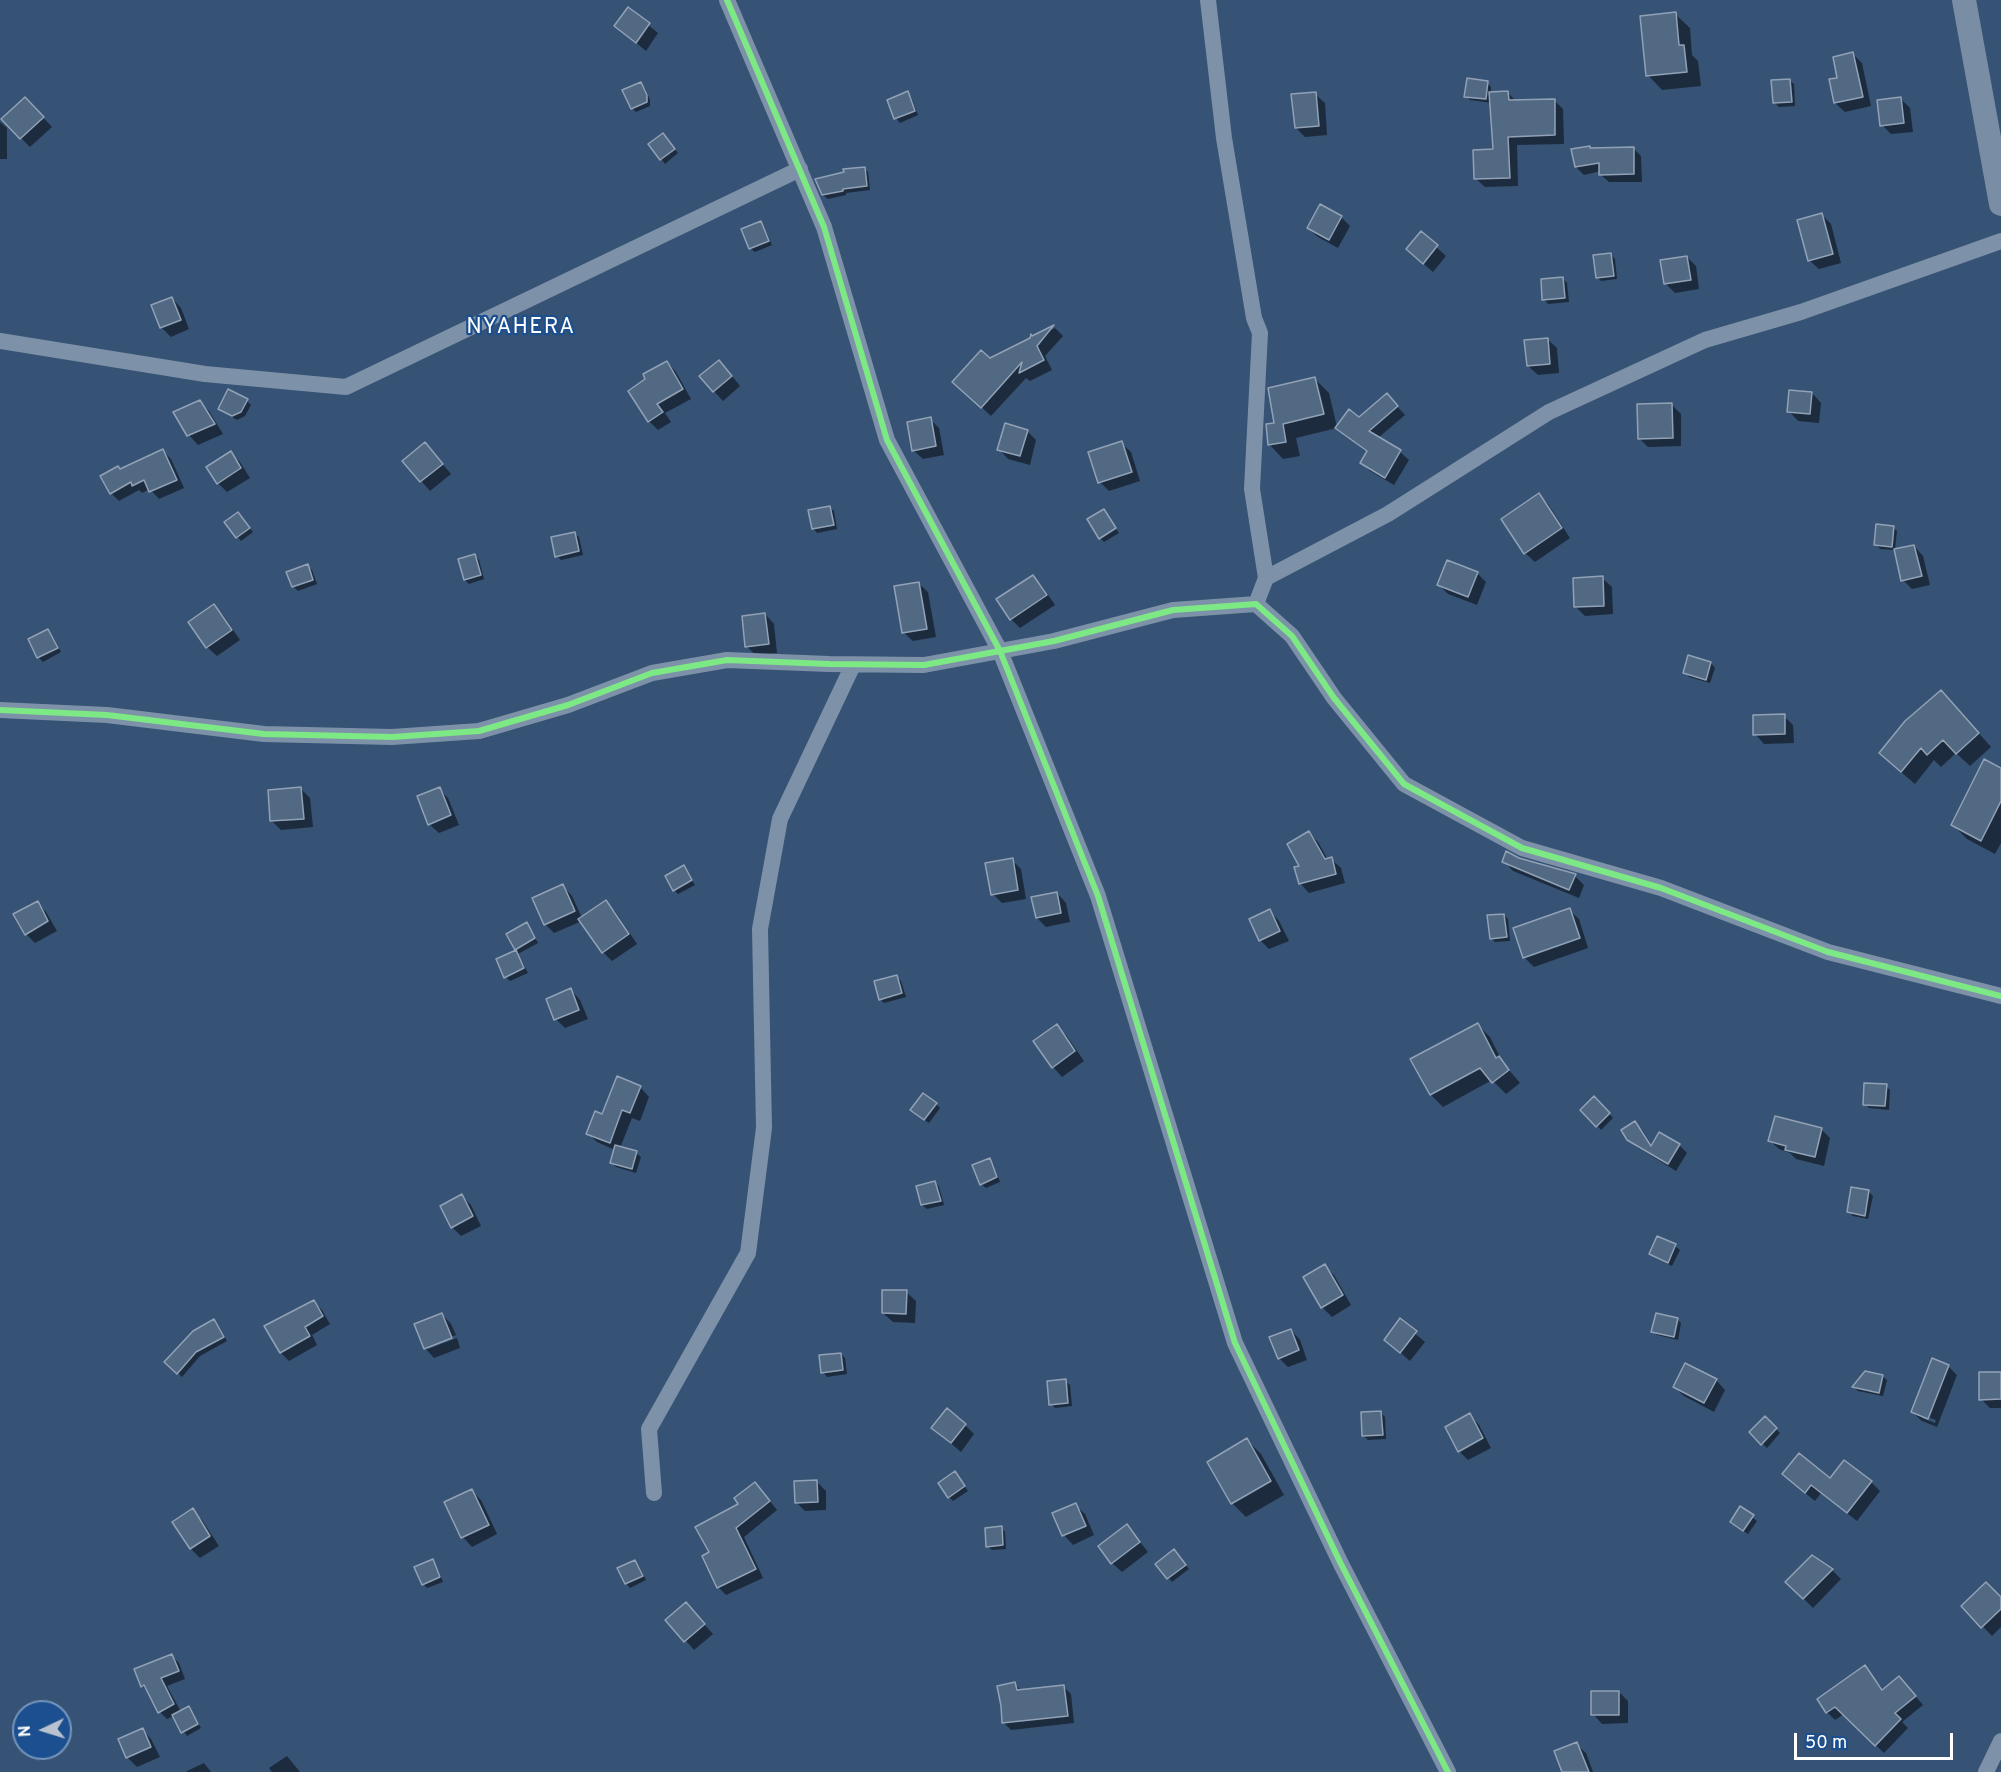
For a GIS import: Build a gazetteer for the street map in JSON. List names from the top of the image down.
{
  "districts": ["NYAHERA"],
  "scale_bar": "50 m",
  "north": "left"
}
